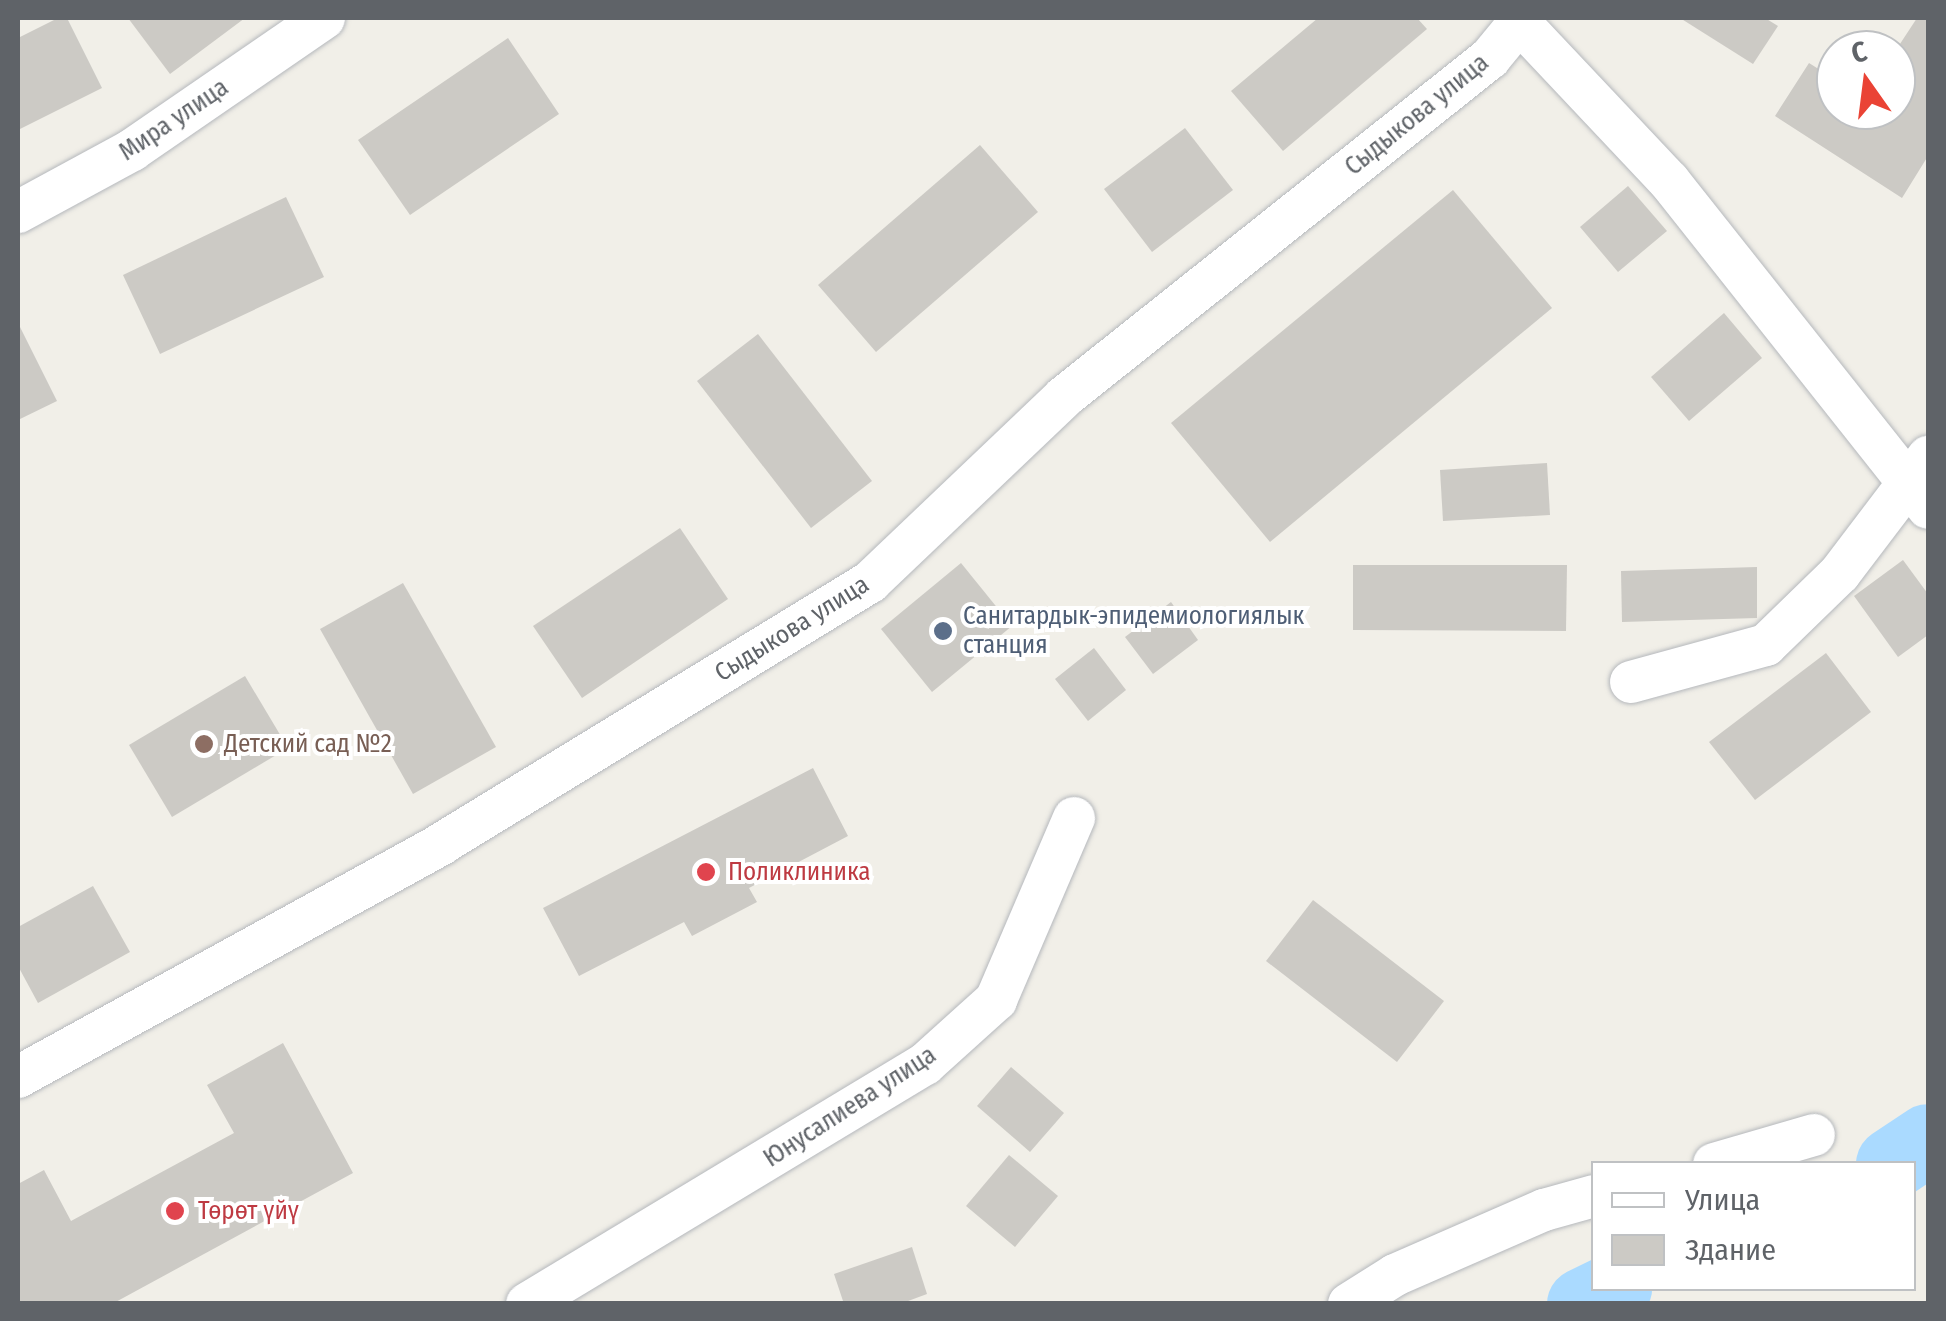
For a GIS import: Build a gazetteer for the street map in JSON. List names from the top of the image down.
{
  "streets": {
    "street": ["Сыдыкова улица", "Мира улица", "Юнусалиева улица"]
  },
  "places": [
    "Санитардык-эпидемиологиялык станция",
    "Детский сад №2",
    "Поликлиника",
    "Төрөт үйү"
  ],
  "legend": ["Улица", "Здание"],
  "north": "top"
}
